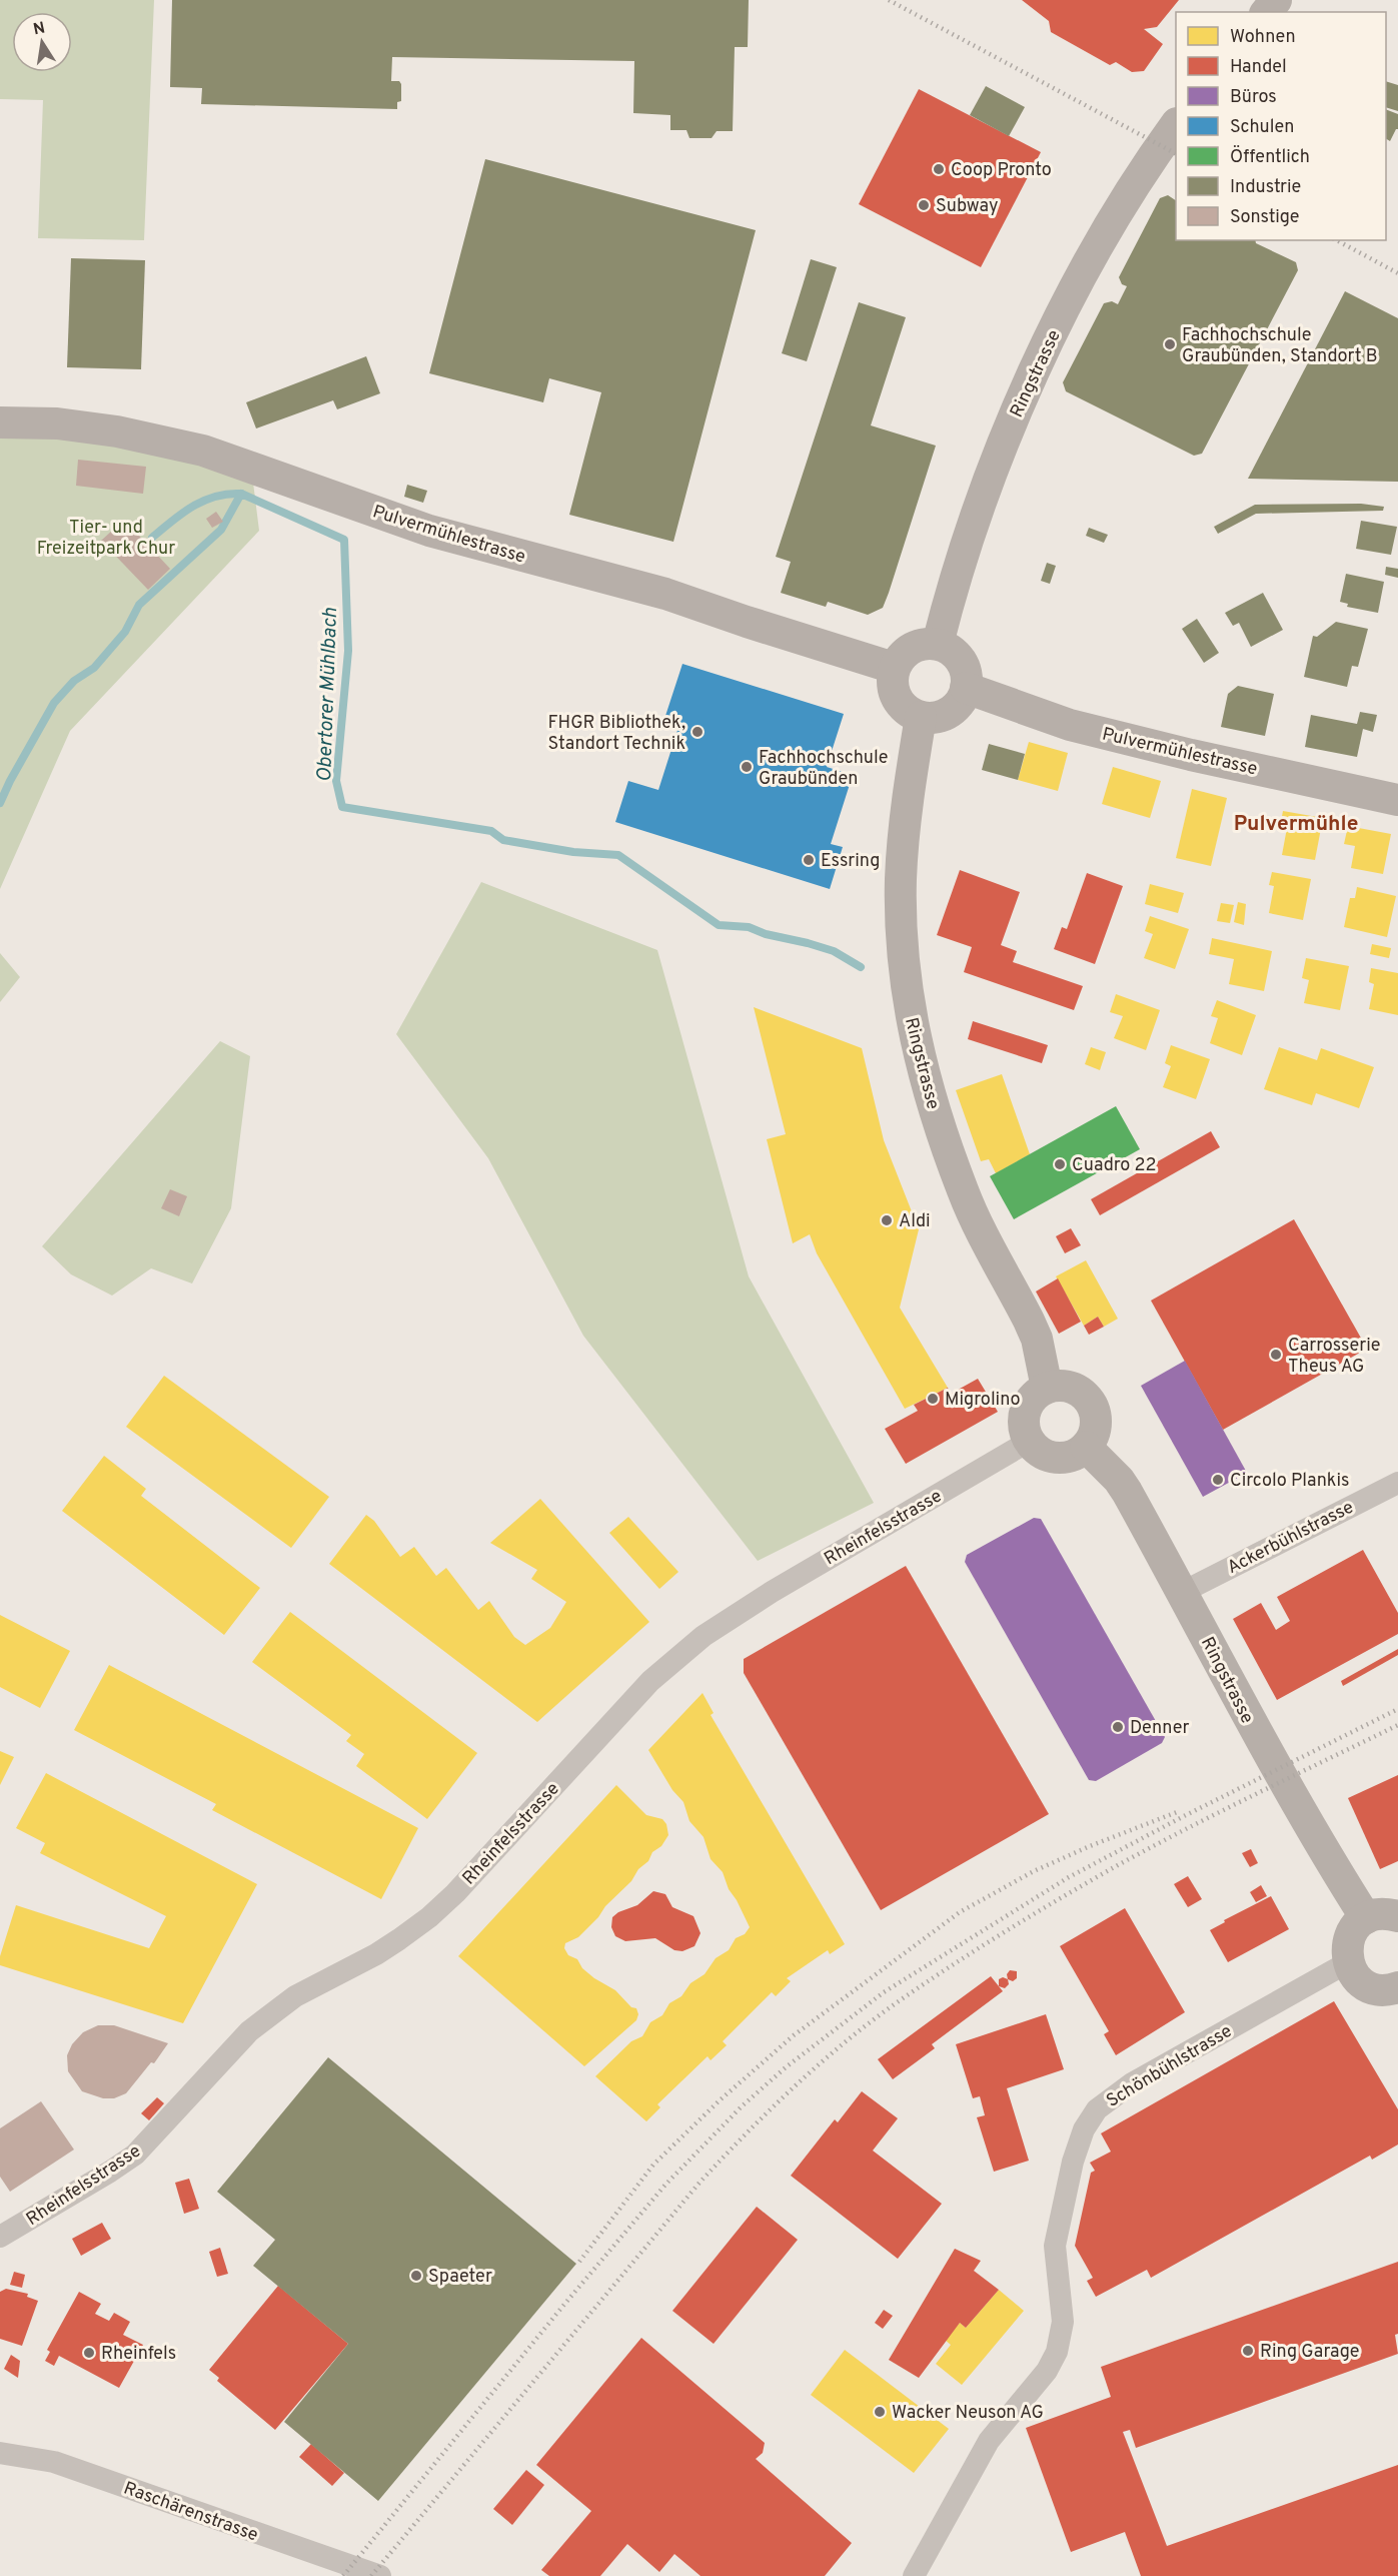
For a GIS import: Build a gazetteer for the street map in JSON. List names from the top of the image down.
{
  "streets": {
    "main road": ["Ringstrasse", "Pulvermühlestrasse"],
    "street": [
      "Rheinfelsstrasse",
      "Ackerbühlstrasse",
      "Schönbühlstrasse",
      "Raschärenstrasse"
    ]
  },
  "crossings": [
    ["Ringstrasse", "Pulvermühlestrasse"],
    ["Ringstrasse", "Rheinfelsstrasse"],
    ["Ringstrasse", "Ackerbühlstrasse"]
  ],
  "districts": ["Pulvermühle"],
  "water": ["Obertorer Mühlbach"],
  "parks": ["Tier- und Freizeitpark Chur"],
  "places": [
    "Coop Pronto",
    "Subway",
    "Fachhochschule Graubünden, Standort B",
    "FHGR Bibliothek, Standort Technik",
    "Fachhochschule Graubünden",
    "Essring",
    "Cuadro 22",
    "Aldi",
    "Carrosserie Theus AG",
    "Migrolino",
    "Circolo Plankis",
    "Denner",
    "Spaeter",
    "Ring Garage",
    "Rheinfels",
    "Wacker Neuson AG"
  ],
  "legend": [
    "Wohnen",
    "Handel",
    "Büros",
    "Schulen",
    "Öffentlich",
    "Industrie",
    "Sonstige"
  ],
  "north": "top"
}
